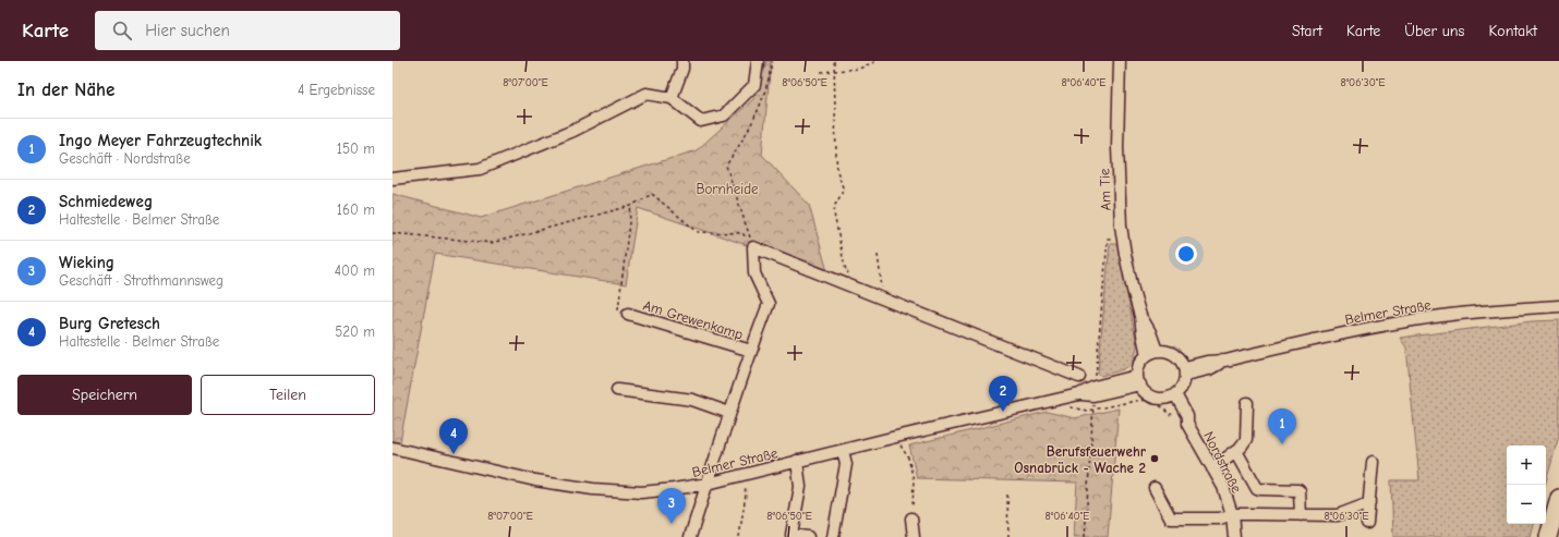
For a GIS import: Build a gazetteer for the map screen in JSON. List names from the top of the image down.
{
  "streets": {
    "street": [
      "Am Tie",
      "Belmer Straße",
      "Am Grewenkamp",
      "Nordstraße"
    ]
  },
  "crossings": [
    ["Am Tie", "Belmer Straße"],
    ["Am Tie", "Nordstraße"],
    ["Belmer Straße", "Am Grewenkamp"],
    ["Belmer Straße", "Nordstraße"]
  ],
  "parks": ["Bornheide"],
  "places": ["Berufsfeuerwehr Osnabrück - Wache 2"],
  "page": {
    "header": "Karte",
    "search": "Hier suchen",
    "nav": [
      "Start",
      "Karte",
      "Über uns",
      "Kontakt"
    ],
    "heading": ["In der Nähe", "4 Ergebnisse"],
    "list": [
      {
        "mark": "1",
        "name": "Ingo Meyer Fahrzeugtechnik",
        "note": "Geschäft · Nordstraße",
        "value": "150 m"
      },
      {
        "mark": "2",
        "name": "Schmiedeweg",
        "note": "Haltestelle · Belmer Straße",
        "value": "160 m"
      },
      {
        "mark": "3",
        "name": "Wieking",
        "note": "Geschäft · Strothmannsweg",
        "value": "400 m"
      },
      {
        "mark": "4",
        "name": "Burg Gretesch",
        "note": "Haltestelle · Belmer Straße",
        "value": "520 m"
      }
    ],
    "buttons": ["Speichern", "Teilen"],
    "pins": [
      "2",
      "1",
      "4",
      "3"
    ],
    "map_buttons": ["+", "−"]
  },
  "coordinates": [
    "8°07'00\"E",
    "8°06'50\"E",
    "8°06'40\"E",
    "8°06'30\"E"
  ]
}
